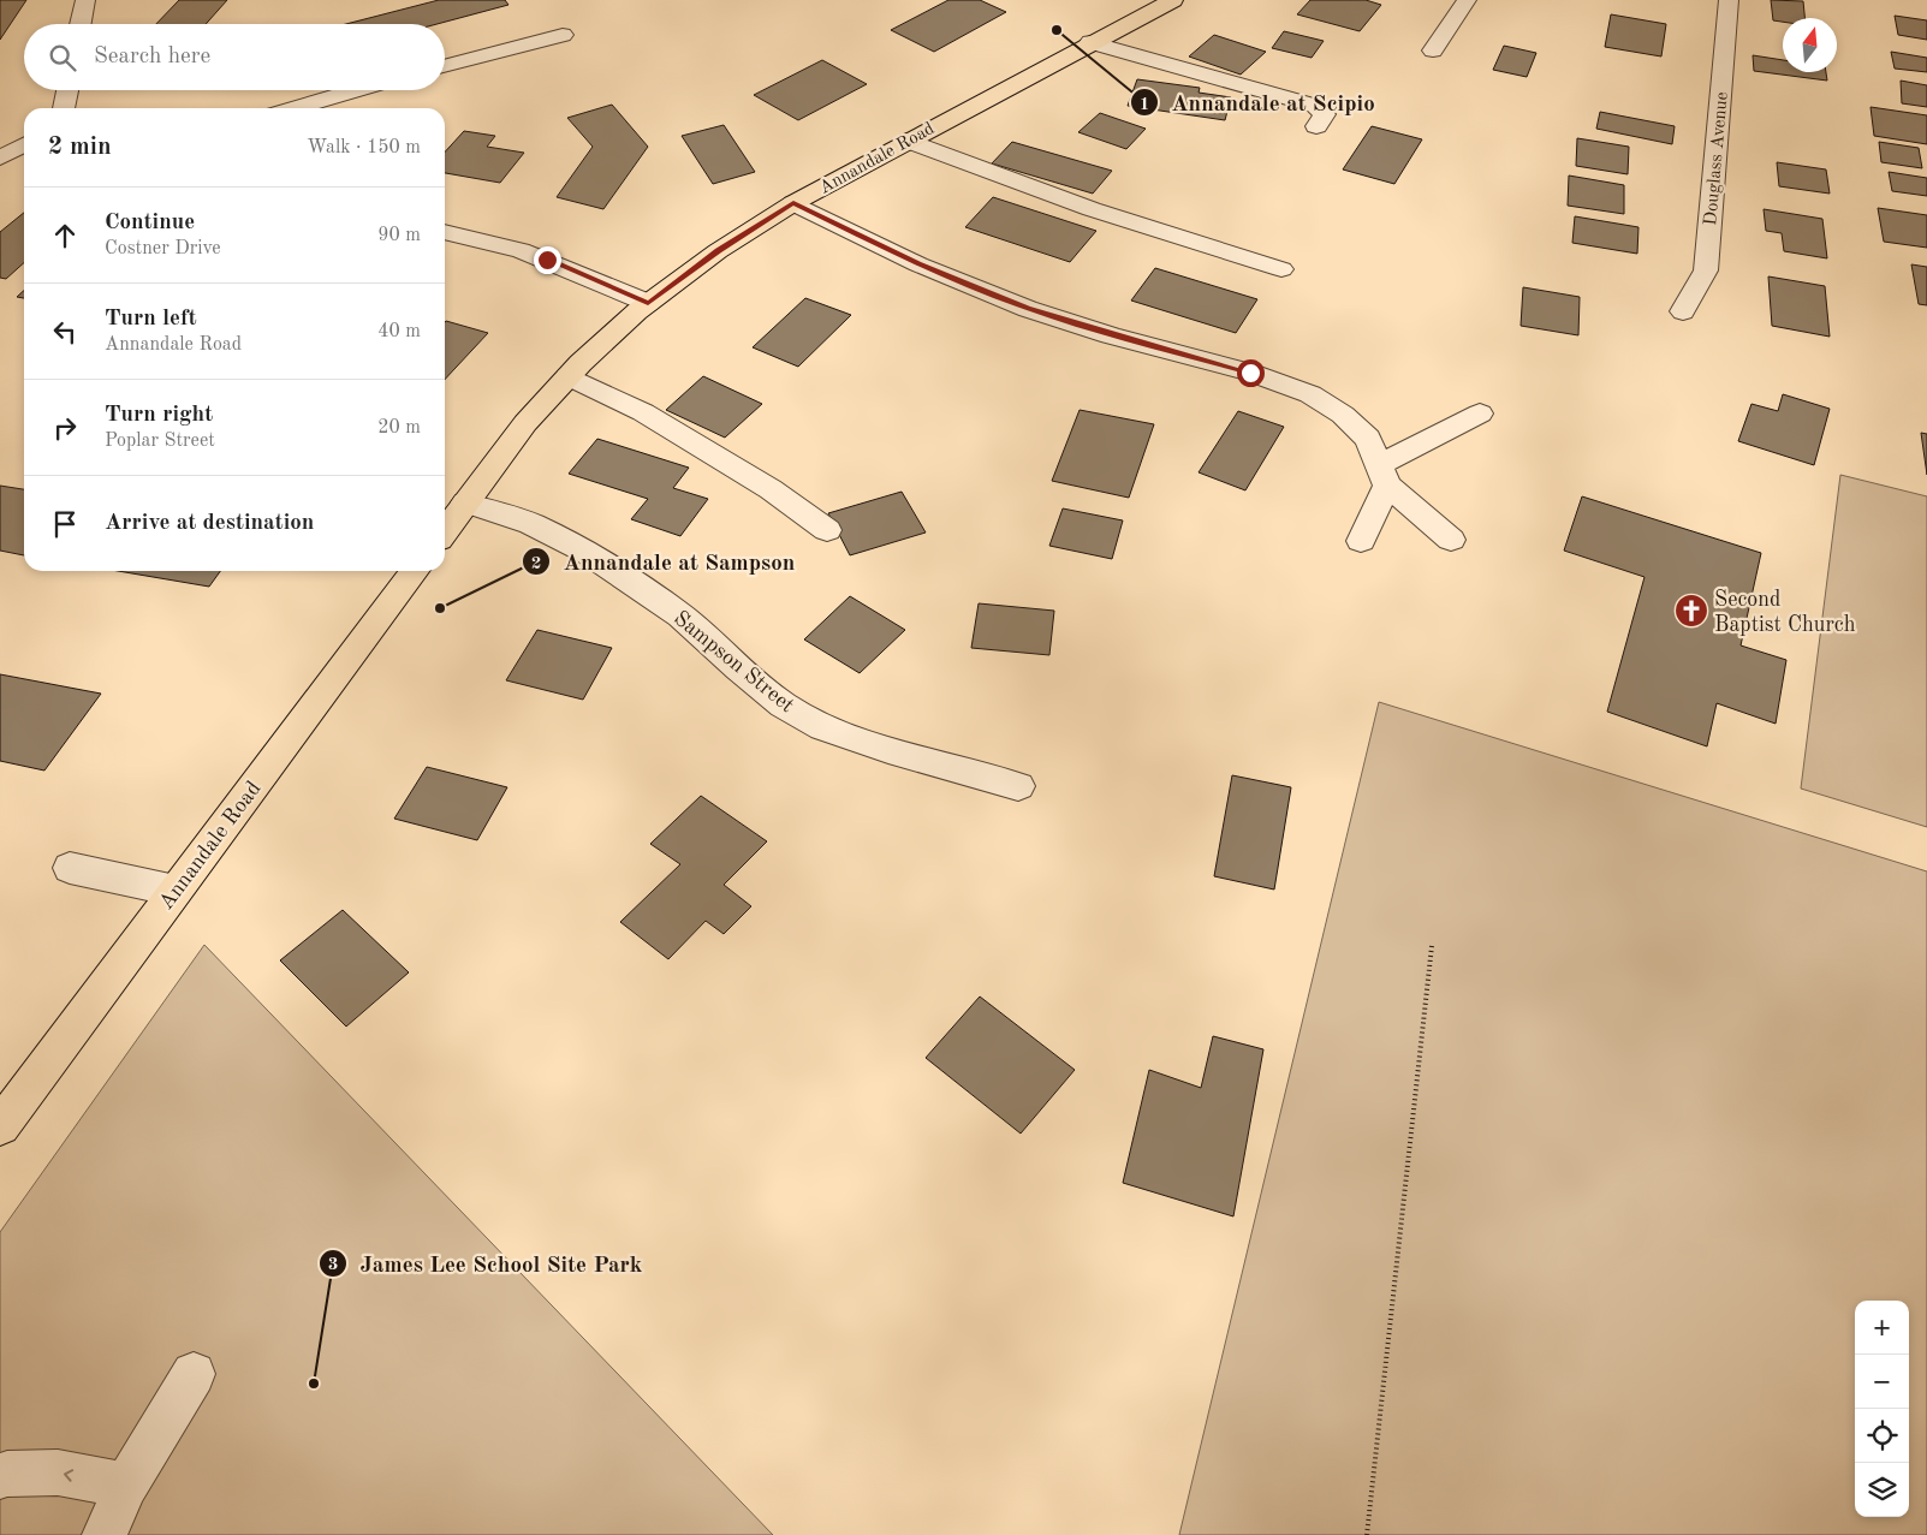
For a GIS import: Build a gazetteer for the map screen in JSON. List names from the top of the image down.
{
  "streets": {
    "main road": ["Annandale Road"],
    "street": ["Douglass Avenue", "Sampson Street"]
  },
  "crossings": [
    ["Annandale Road", "Sampson Street"]
  ],
  "places": {
    "other": ["Annandale at Scipio", "Annandale at Sampson", "James Lee School Site Park"],
    "church": ["Second Baptist Church"]
  },
  "north": "top",
  "page": {
    "search": "Search here",
    "heading": ["2 min", "Walk · 150 m"],
    "list": [
      ["Continue", "Costner Drive", "90 m"],
      ["Turn left", "Annandale Road", "40 m"],
      ["Turn right", "Poplar Street", "20 m"],
      "Arrive at destination"
    ],
    "map_buttons": ["+", "−"]
  }
}
